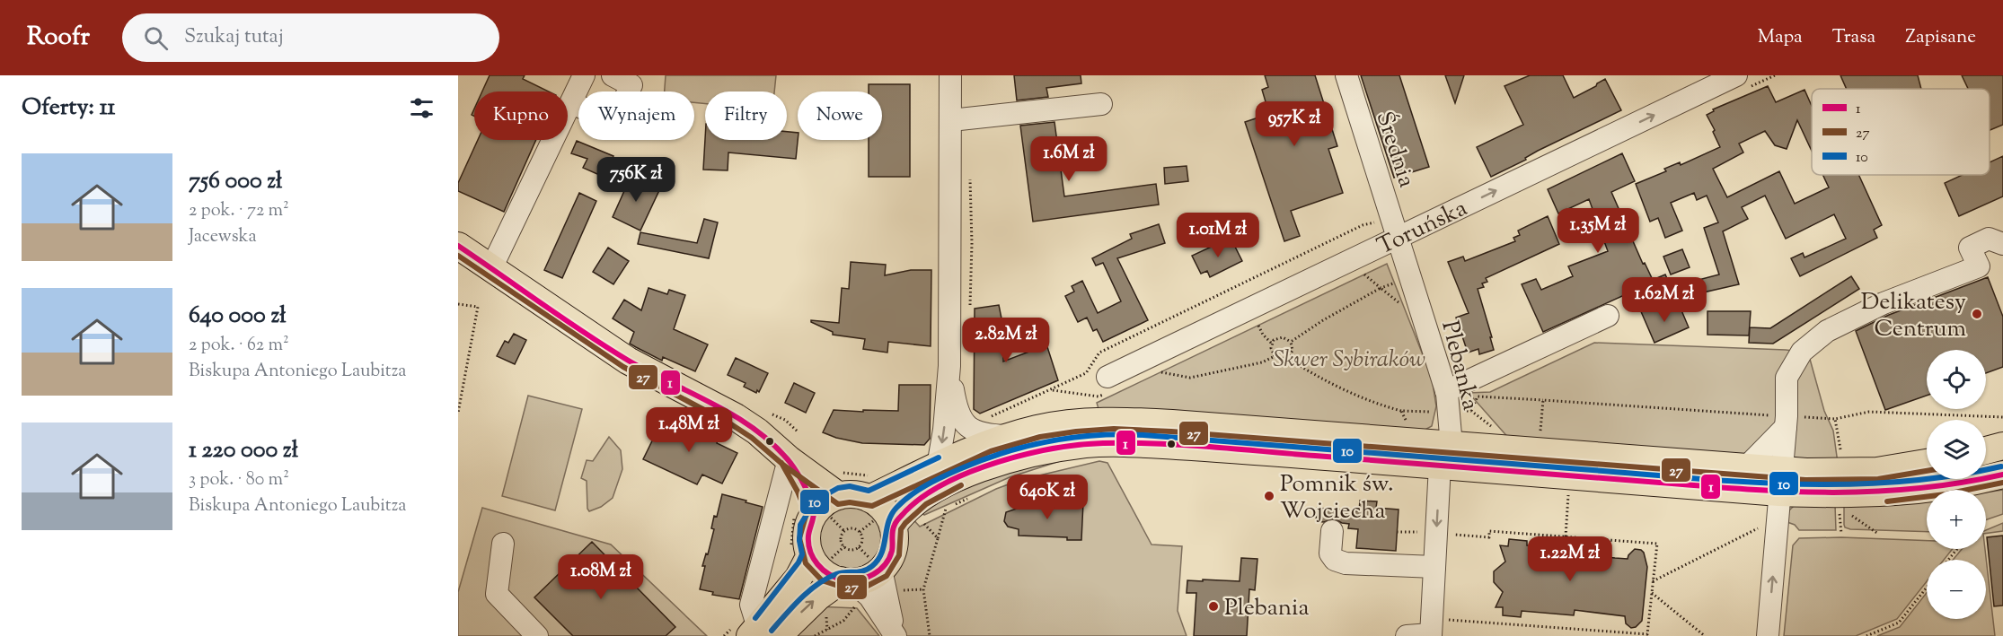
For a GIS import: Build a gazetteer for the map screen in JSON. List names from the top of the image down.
{
  "streets": {
    "street": ["Średnia", "Toruńska", "Plebanka"]
  },
  "crossings": [
    ["Średnia", "Toruńska"],
    ["Średnia", "Plebanka"],
    ["Toruńska", "Plebanka"]
  ],
  "parks": ["Skwer Sybiraków"],
  "places": ["Delikatesy Centrum", "Pomnik św. Wojciecha", "Plebania"],
  "lines": ["transit line 1", "transit line 27", "transit line 10"],
  "legend": ["1", "27", "10"],
  "page": {
    "header": "Roofr",
    "search": "Szukaj tutaj",
    "nav": ["Mapa", "Trasa", "Zapisane"],
    "heading": "Oferty: 11",
    "chip": [
      "Kupno",
      "Wynajem",
      "Filtry",
      "Nowe"
    ],
    "price": [
      "957K zł",
      "1.6M zł",
      "756K zł",
      "1.35M zł",
      "1.01M zł",
      "1.62M zł",
      "2.82M zł",
      "1.48M zł",
      "640K zł",
      "1.22M zł",
      "1.08M zł"
    ],
    "list": [
      {
        "name": "756 000 zł",
        "note": "2 pok. · 72 m² · Jacewska"
      },
      {
        "name": "640 000 zł",
        "note": "2 pok. · 62 m² · Biskupa Antoniego Laubitza"
      },
      {
        "name": "1 220 000 zł",
        "note": "3 pok. · 80 m² · Biskupa Antoniego Laubitza"
      }
    ],
    "map_buttons": ["+", "−"]
  }
}
